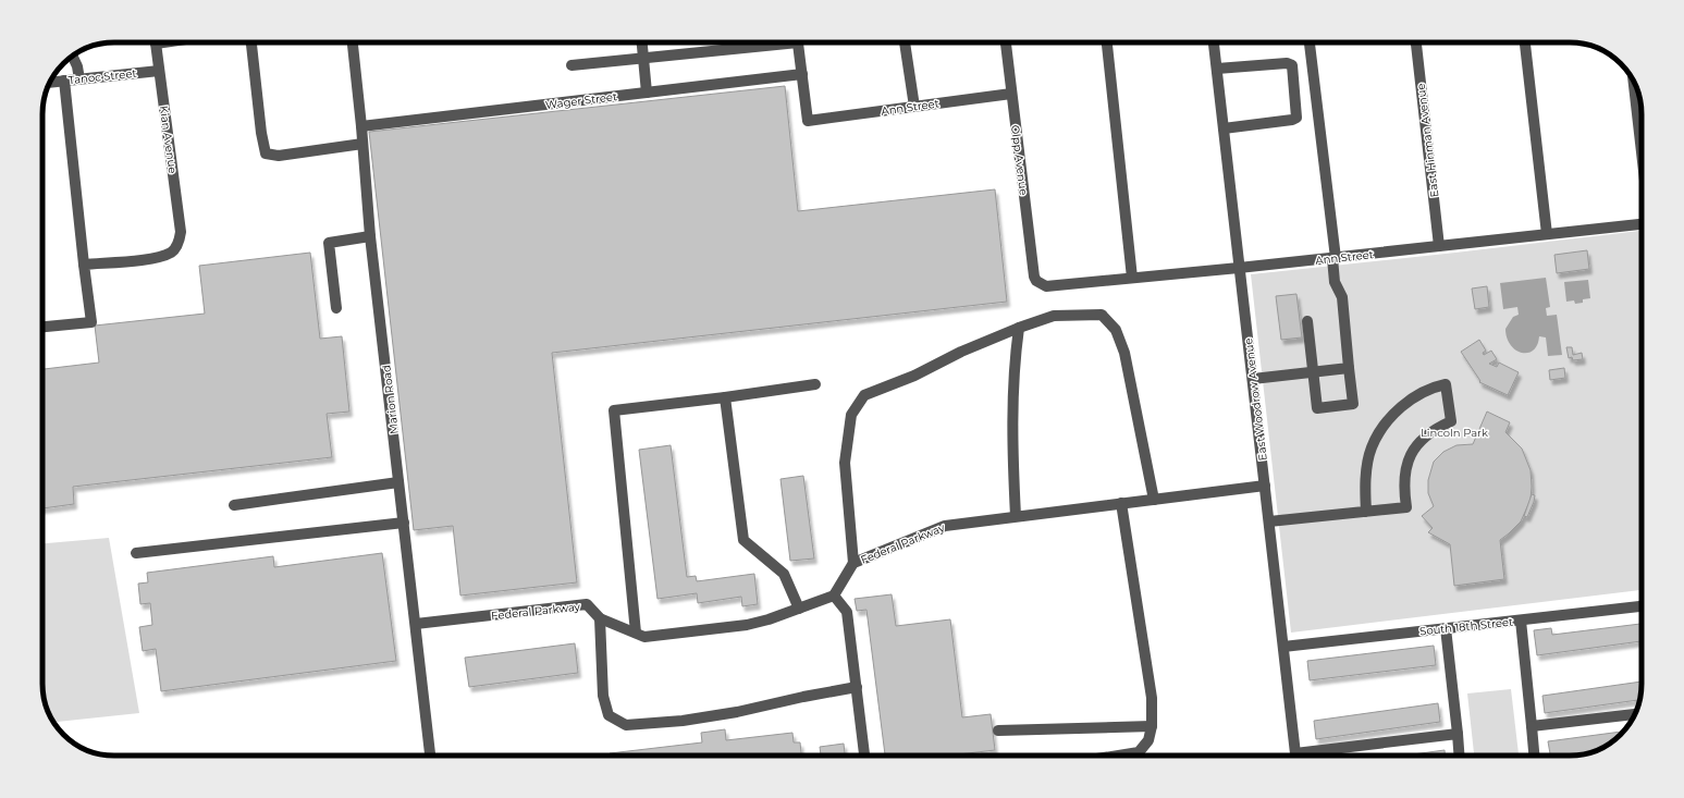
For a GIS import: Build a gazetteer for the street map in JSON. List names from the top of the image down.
{
  "streets": {
    "street": [
      "Tanoc Street",
      "Wager Street",
      "Ann Street",
      "Kian Avenue",
      "East Hinman Avenue",
      "Olpp Avenue",
      "Marion Road",
      "East Woodrow Avenue",
      "Federal Parkway",
      "South 18th Street"
    ]
  },
  "crossings": [
    ["Tanoc Street", "Kian Avenue"],
    ["Wager Street", "Ann Street"],
    ["Wager Street", "Marion Road"],
    ["Ann Street", "East Hinman Avenue"],
    ["Ann Street", "Olpp Avenue"],
    ["Ann Street", "East Woodrow Avenue"],
    ["Marion Road", "Federal Parkway"],
    ["East Woodrow Avenue", "Federal Parkway"],
    ["East Woodrow Avenue", "South 18th Street"]
  ],
  "parks": ["Lincoln Park"]
}
